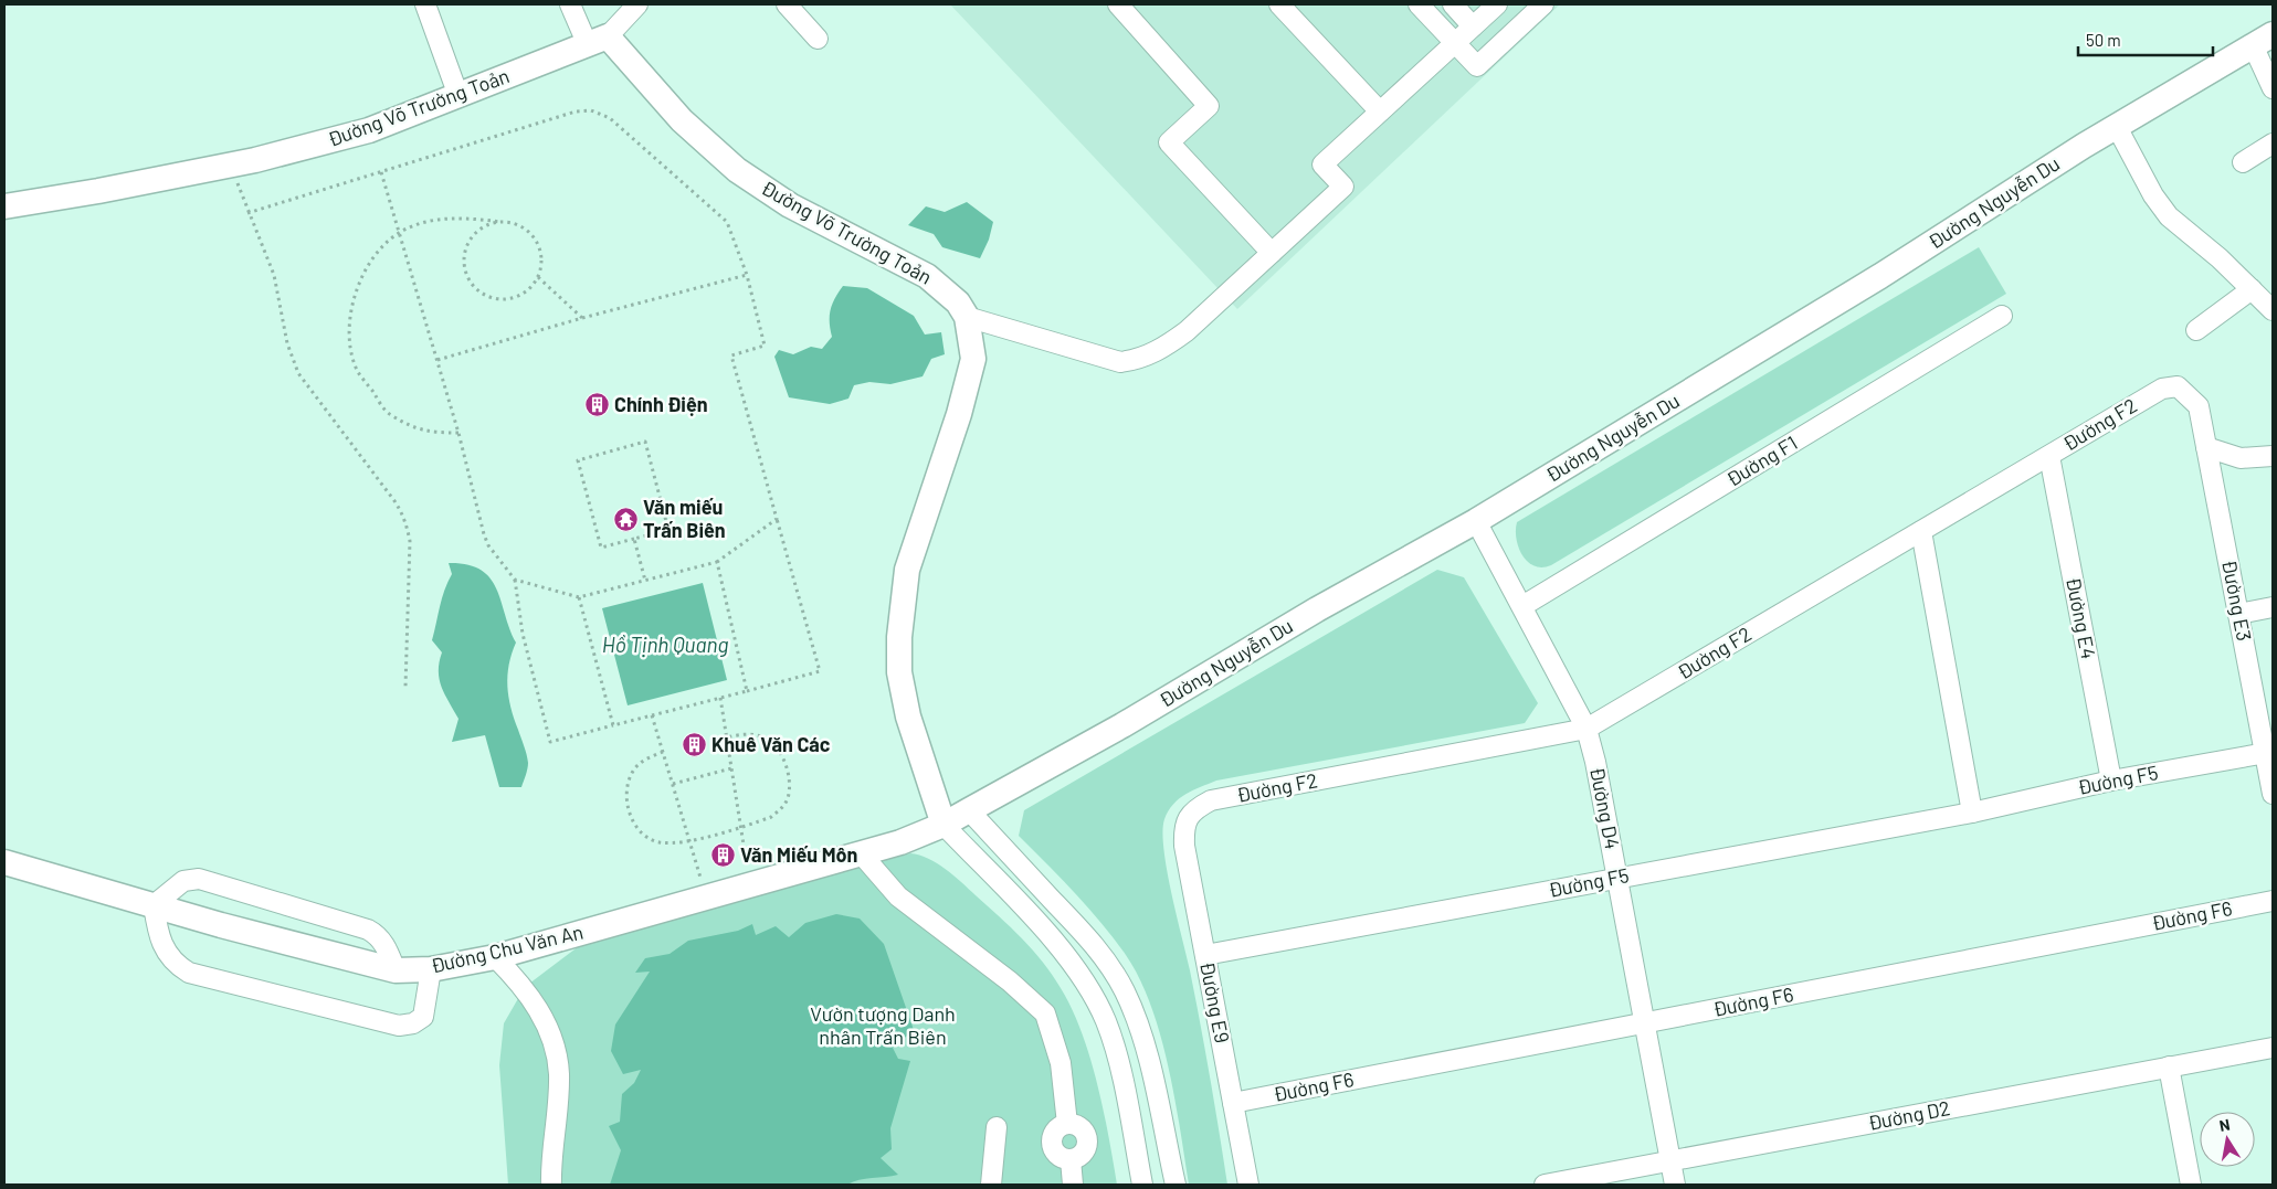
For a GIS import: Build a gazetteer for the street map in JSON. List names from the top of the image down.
{
  "streets": {
    "main road": ["Đường Võ Trường Toản", "Đường Nguyễn Du", "Đường Chu Văn An"],
    "street": [
      "Đường F2",
      "Đường F1",
      "Đường E3",
      "Đường E4",
      "Đường F5",
      "Đường D4",
      "Đường F6",
      "Đường E9",
      "Đường D2"
    ]
  },
  "crossings": [
    ["Đường Nguyễn Du", "Đường D4"],
    ["Đường Nguyễn Du", "Đường Chu Văn An"],
    ["Đường F2", "Đường E3"],
    ["Đường F2", "Đường E4"],
    ["Đường F2", "Đường D4"],
    ["Đường F2", "Đường E9"],
    ["Đường F1", "Đường D4"],
    ["Đường E3", "Đường F5"],
    ["Đường E4", "Đường F5"],
    ["Đường F5", "Đường D4"],
    ["Đường F5", "Đường E9"],
    ["Đường D4", "Đường F6"],
    ["Đường D4", "Đường D2"],
    ["Đường F6", "Đường E9"]
  ],
  "water": ["Hồ Tịnh Quang"],
  "parks": ["Vườn tượng Danh nhân Trấn Biên"],
  "places": {
    "building": ["Chính Điện", "Khuê Văn Các", "Văn Miếu Môn"],
    "temple": ["Văn miếu Trấn Biên"]
  },
  "scale_bar": "50 m",
  "north": "top"
}
